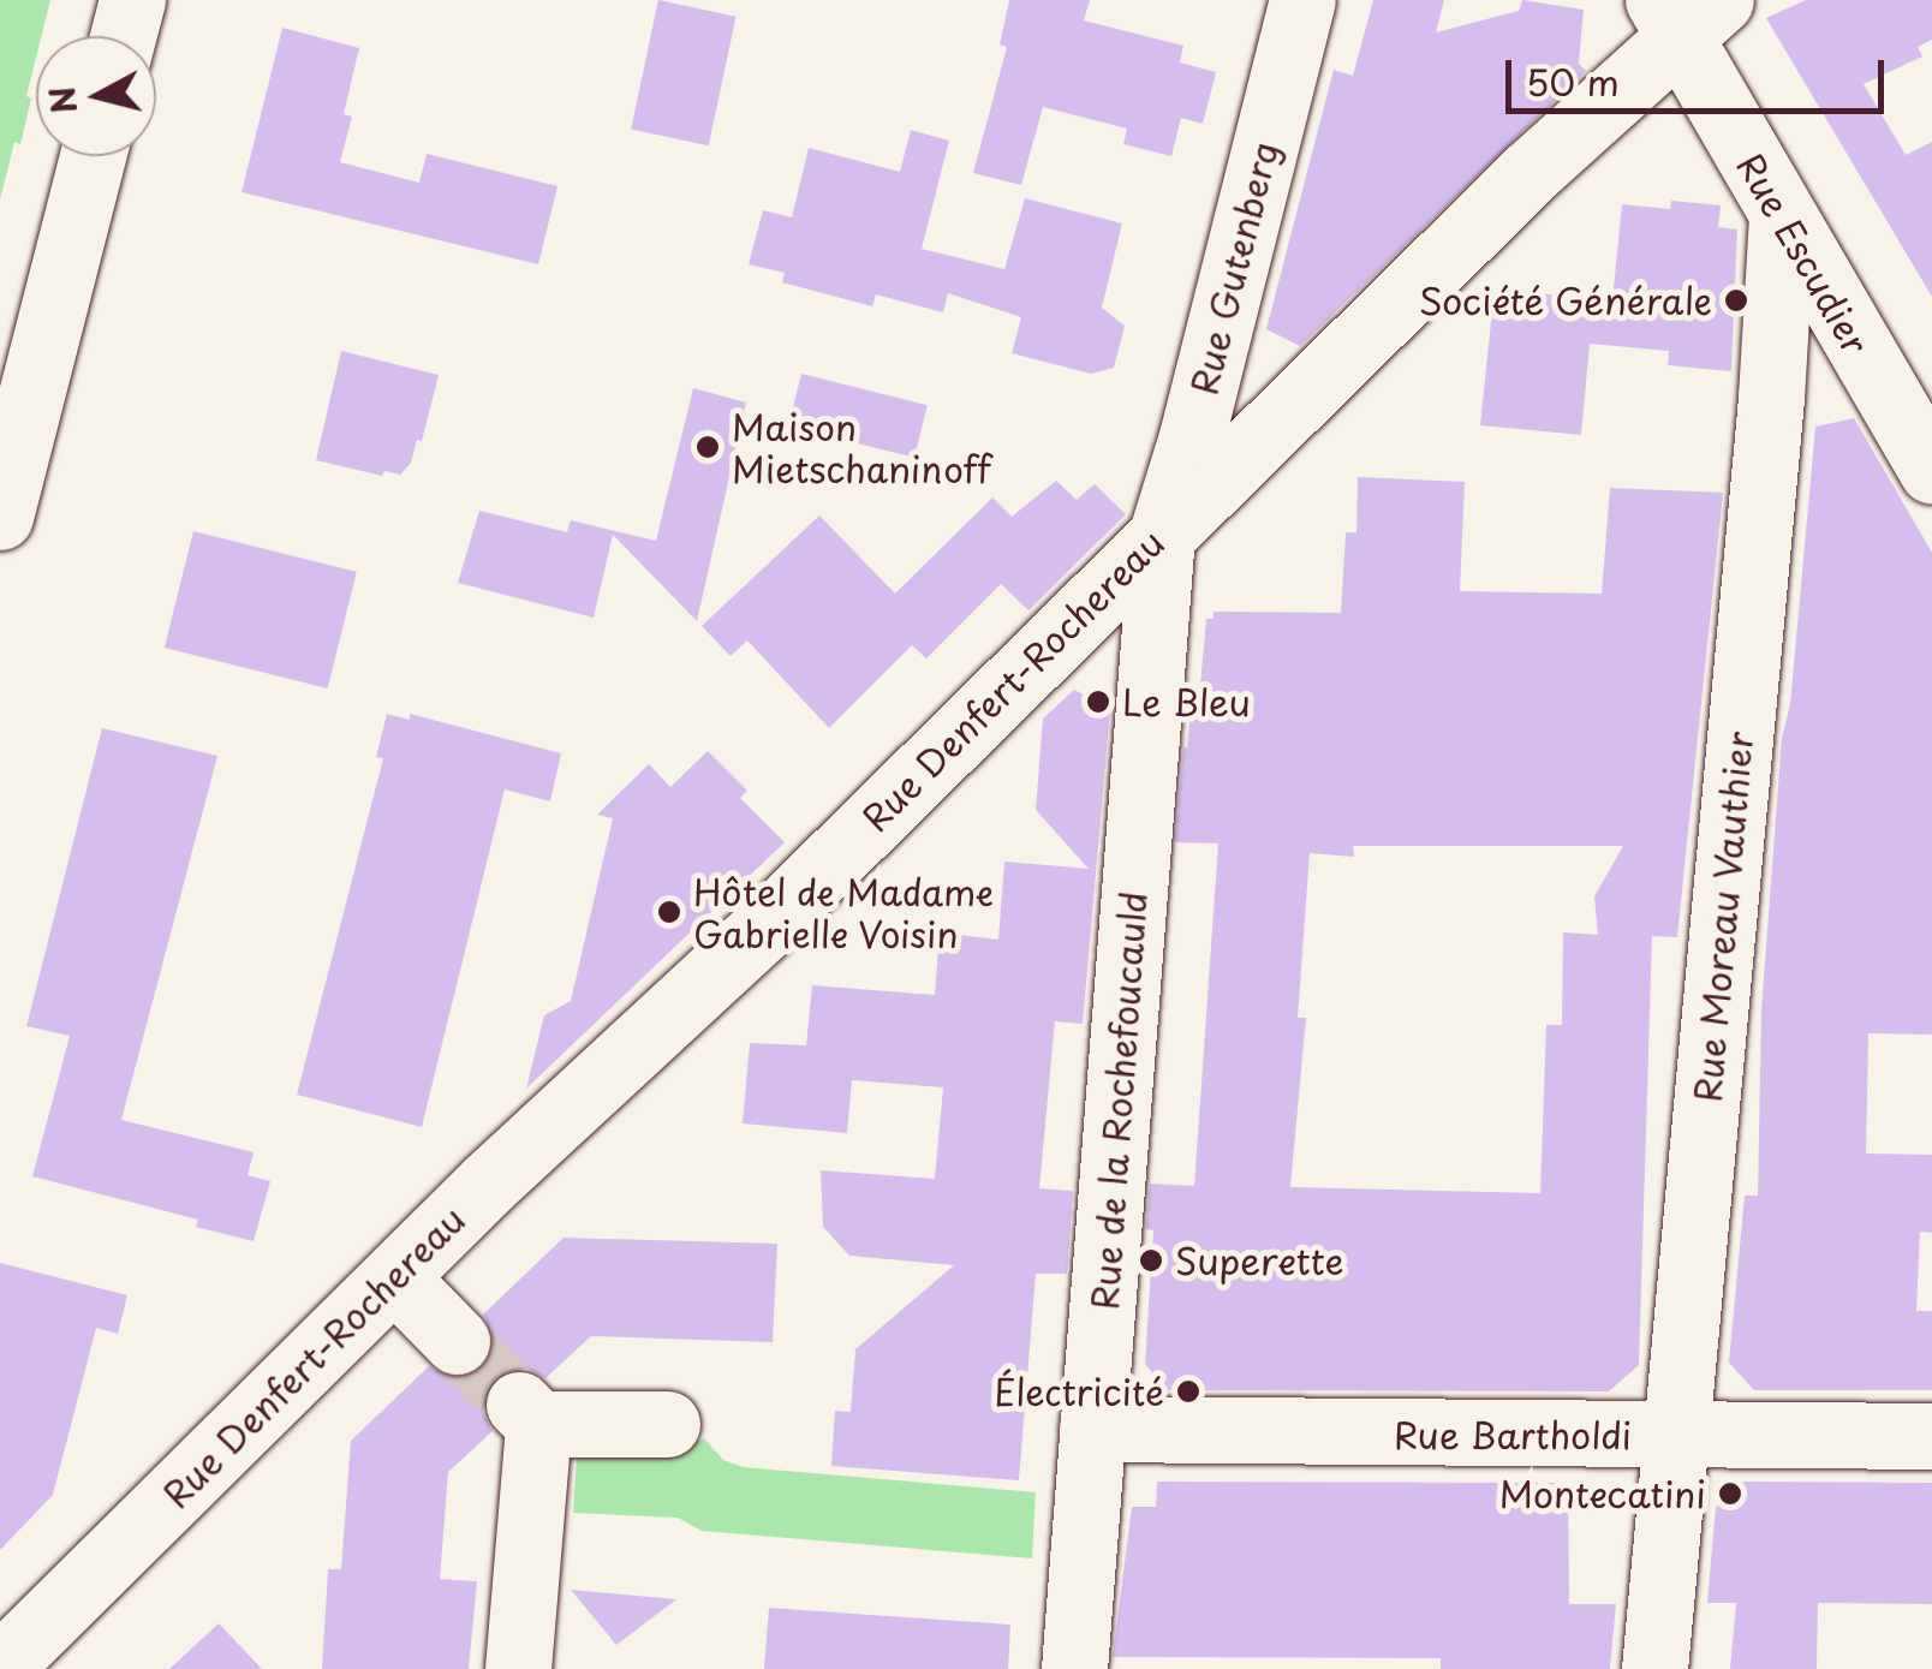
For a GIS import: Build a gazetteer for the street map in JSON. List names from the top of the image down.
{
  "streets": {
    "street": [
      "Rue Escudier",
      "Rue Gutenberg",
      "Rue Denfert-Rochereau",
      "Rue Moreau Vauthier",
      "Rue de la Rochefoucauld",
      "Rue Bartholdi"
    ]
  },
  "crossings": [
    ["Rue Escudier", "Rue Denfert-Rochereau"],
    ["Rue Escudier", "Rue Moreau Vauthier"],
    ["Rue Gutenberg", "Rue Denfert-Rochereau"],
    ["Rue Gutenberg", "Rue de la Rochefoucauld"],
    ["Rue Denfert-Rochereau", "Rue de la Rochefoucauld"],
    ["Rue Moreau Vauthier", "Rue Bartholdi"],
    ["Rue de la Rochefoucauld", "Rue Bartholdi"]
  ],
  "places": [
    "Société Générale",
    "Maison Mietschaninoff",
    "Le Bleu",
    "Hôtel de Madame Gabrielle Voisin",
    "Superette",
    "Électricité",
    "Montecatini"
  ],
  "scale_bar": "50 m",
  "north": "left"
}
